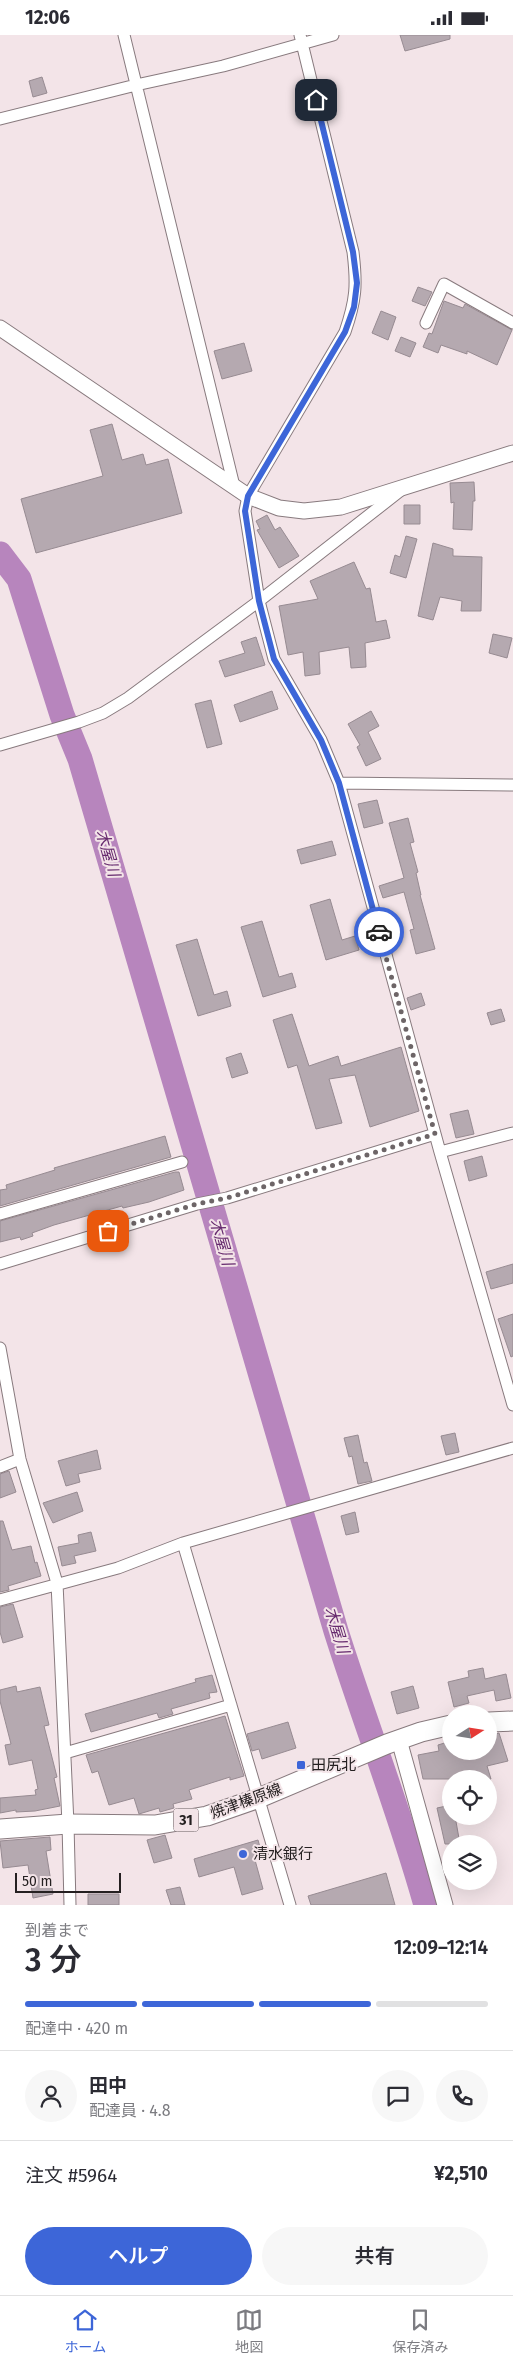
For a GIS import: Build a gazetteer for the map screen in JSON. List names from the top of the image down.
{
  "streets": {
    "main road": ["焼津榛原線", "31"]
  },
  "water": ["木屋川"],
  "places": {
    "transit": ["田尻北"],
    "other": ["清水銀行"]
  },
  "scale_bar": "50 m",
  "north": "right",
  "page": {
    "status": "12:06",
    "scale": "50 m",
    "heading": ["3 分", "到着まで", "12:09–12:14"],
    "panel": [
      "田中",
      "配達員 · 4.8",
      "注文 #5964",
      "¥2,510"
    ],
    "bar": "配達中 · 420 m",
    "buttons": ["ヘルプ", "共有"],
    "tabs": ["ホーム", "地図", "保存済み"]
  }
}
